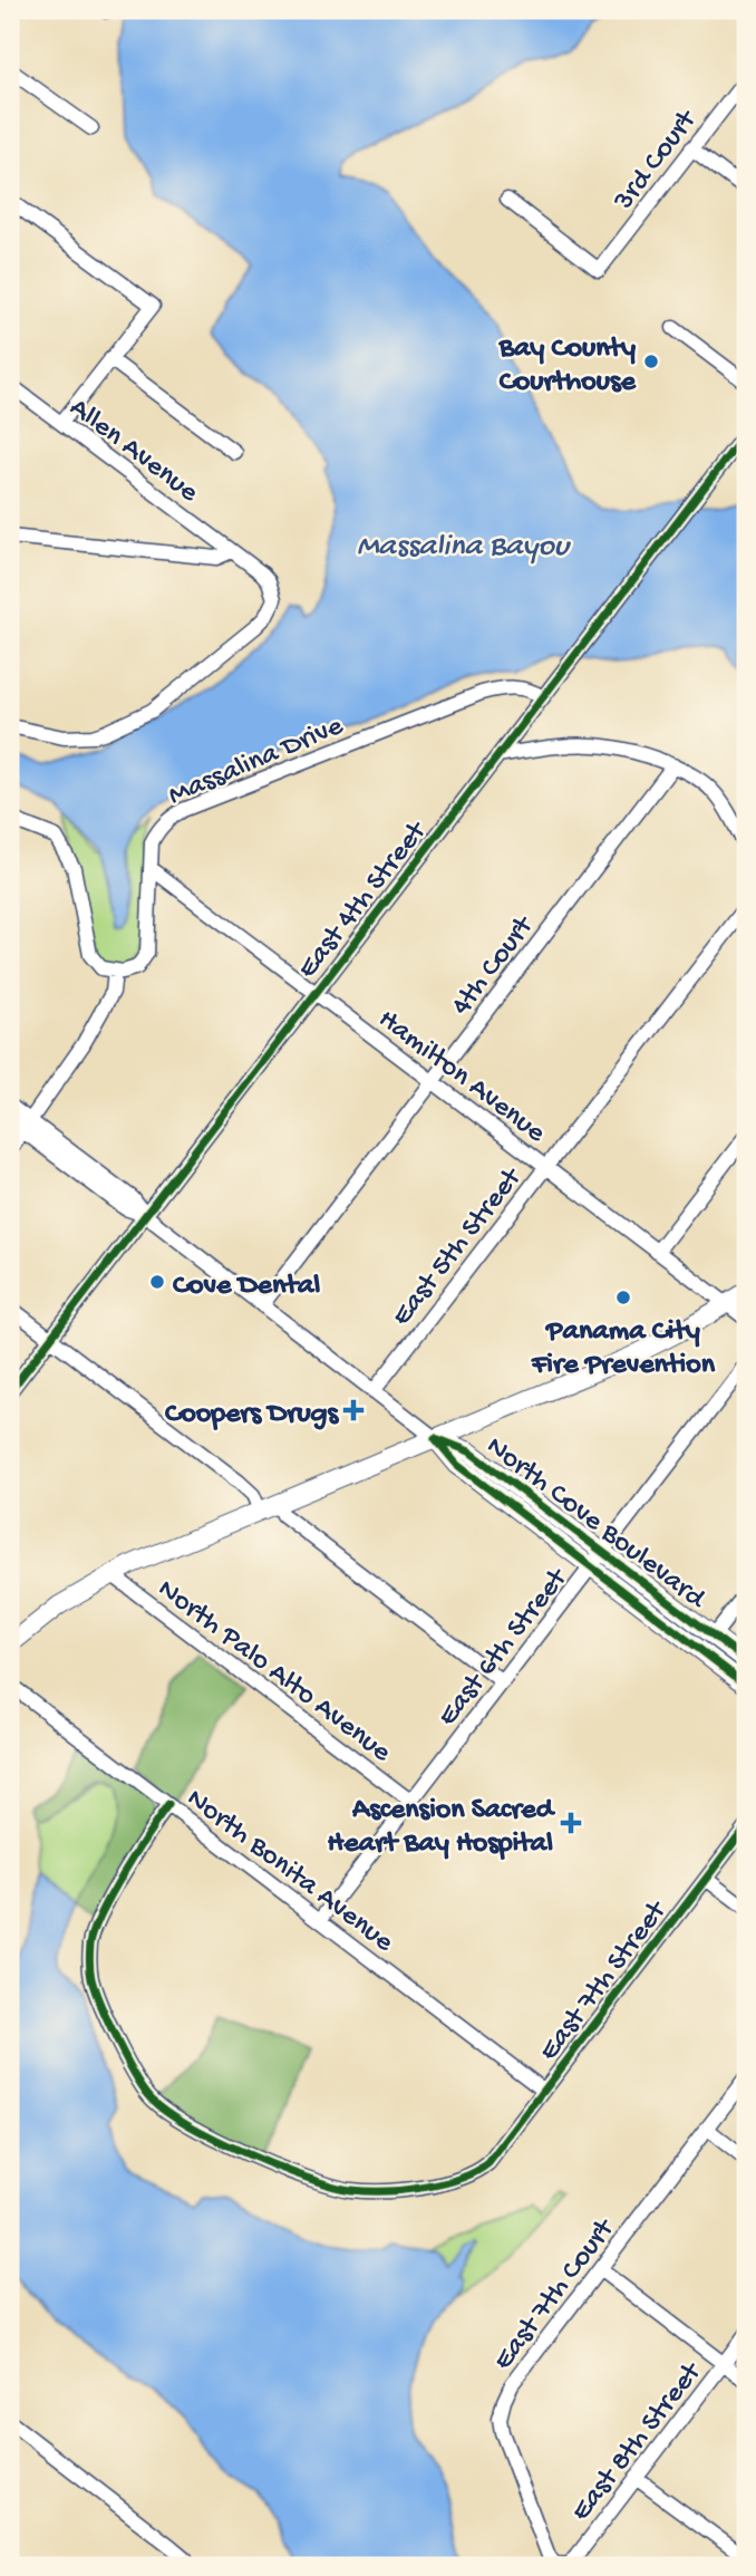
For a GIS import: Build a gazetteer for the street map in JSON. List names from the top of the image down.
{
  "streets": {
    "main road": ["North Cove Boulevard"],
    "street": [
      "3rd Court",
      "Allen Avenue",
      "Massalina Drive",
      "East 4th Street",
      "4th Court",
      "Hamilton Avenue",
      "East 5th Street",
      "East 6th Street",
      "North Palo Alto Avenue",
      "North Bonita Avenue",
      "East 7th Street",
      "East 7th Court",
      "East 8th Street"
    ]
  },
  "crossings": [
    ["Massalina Drive", "East 4th Street"],
    ["Massalina Drive", "Hamilton Avenue"],
    ["East 4th Street", "Hamilton Avenue"],
    ["East 4th Street", "North Cove Boulevard"],
    ["4th Court", "Hamilton Avenue"],
    ["4th Court", "North Cove Boulevard"],
    ["Hamilton Avenue", "East 5th Street"],
    ["East 5th Street", "North Cove Boulevard"],
    ["North Cove Boulevard", "East 6th Street"],
    ["East 6th Street", "North Palo Alto Avenue"],
    ["East 6th Street", "North Bonita Avenue"],
    ["North Bonita Avenue", "East 7th Street"],
    ["East 7th Court", "East 8th Street"]
  ],
  "water": ["Massalina Bayou"],
  "places": {
    "other": ["Bay County Courthouse", "Cove Dental", "Panama City Fire Prevention"],
    "health": ["Coopers Drugs", "Ascension Sacred Heart Bay Hospital"]
  }
}
